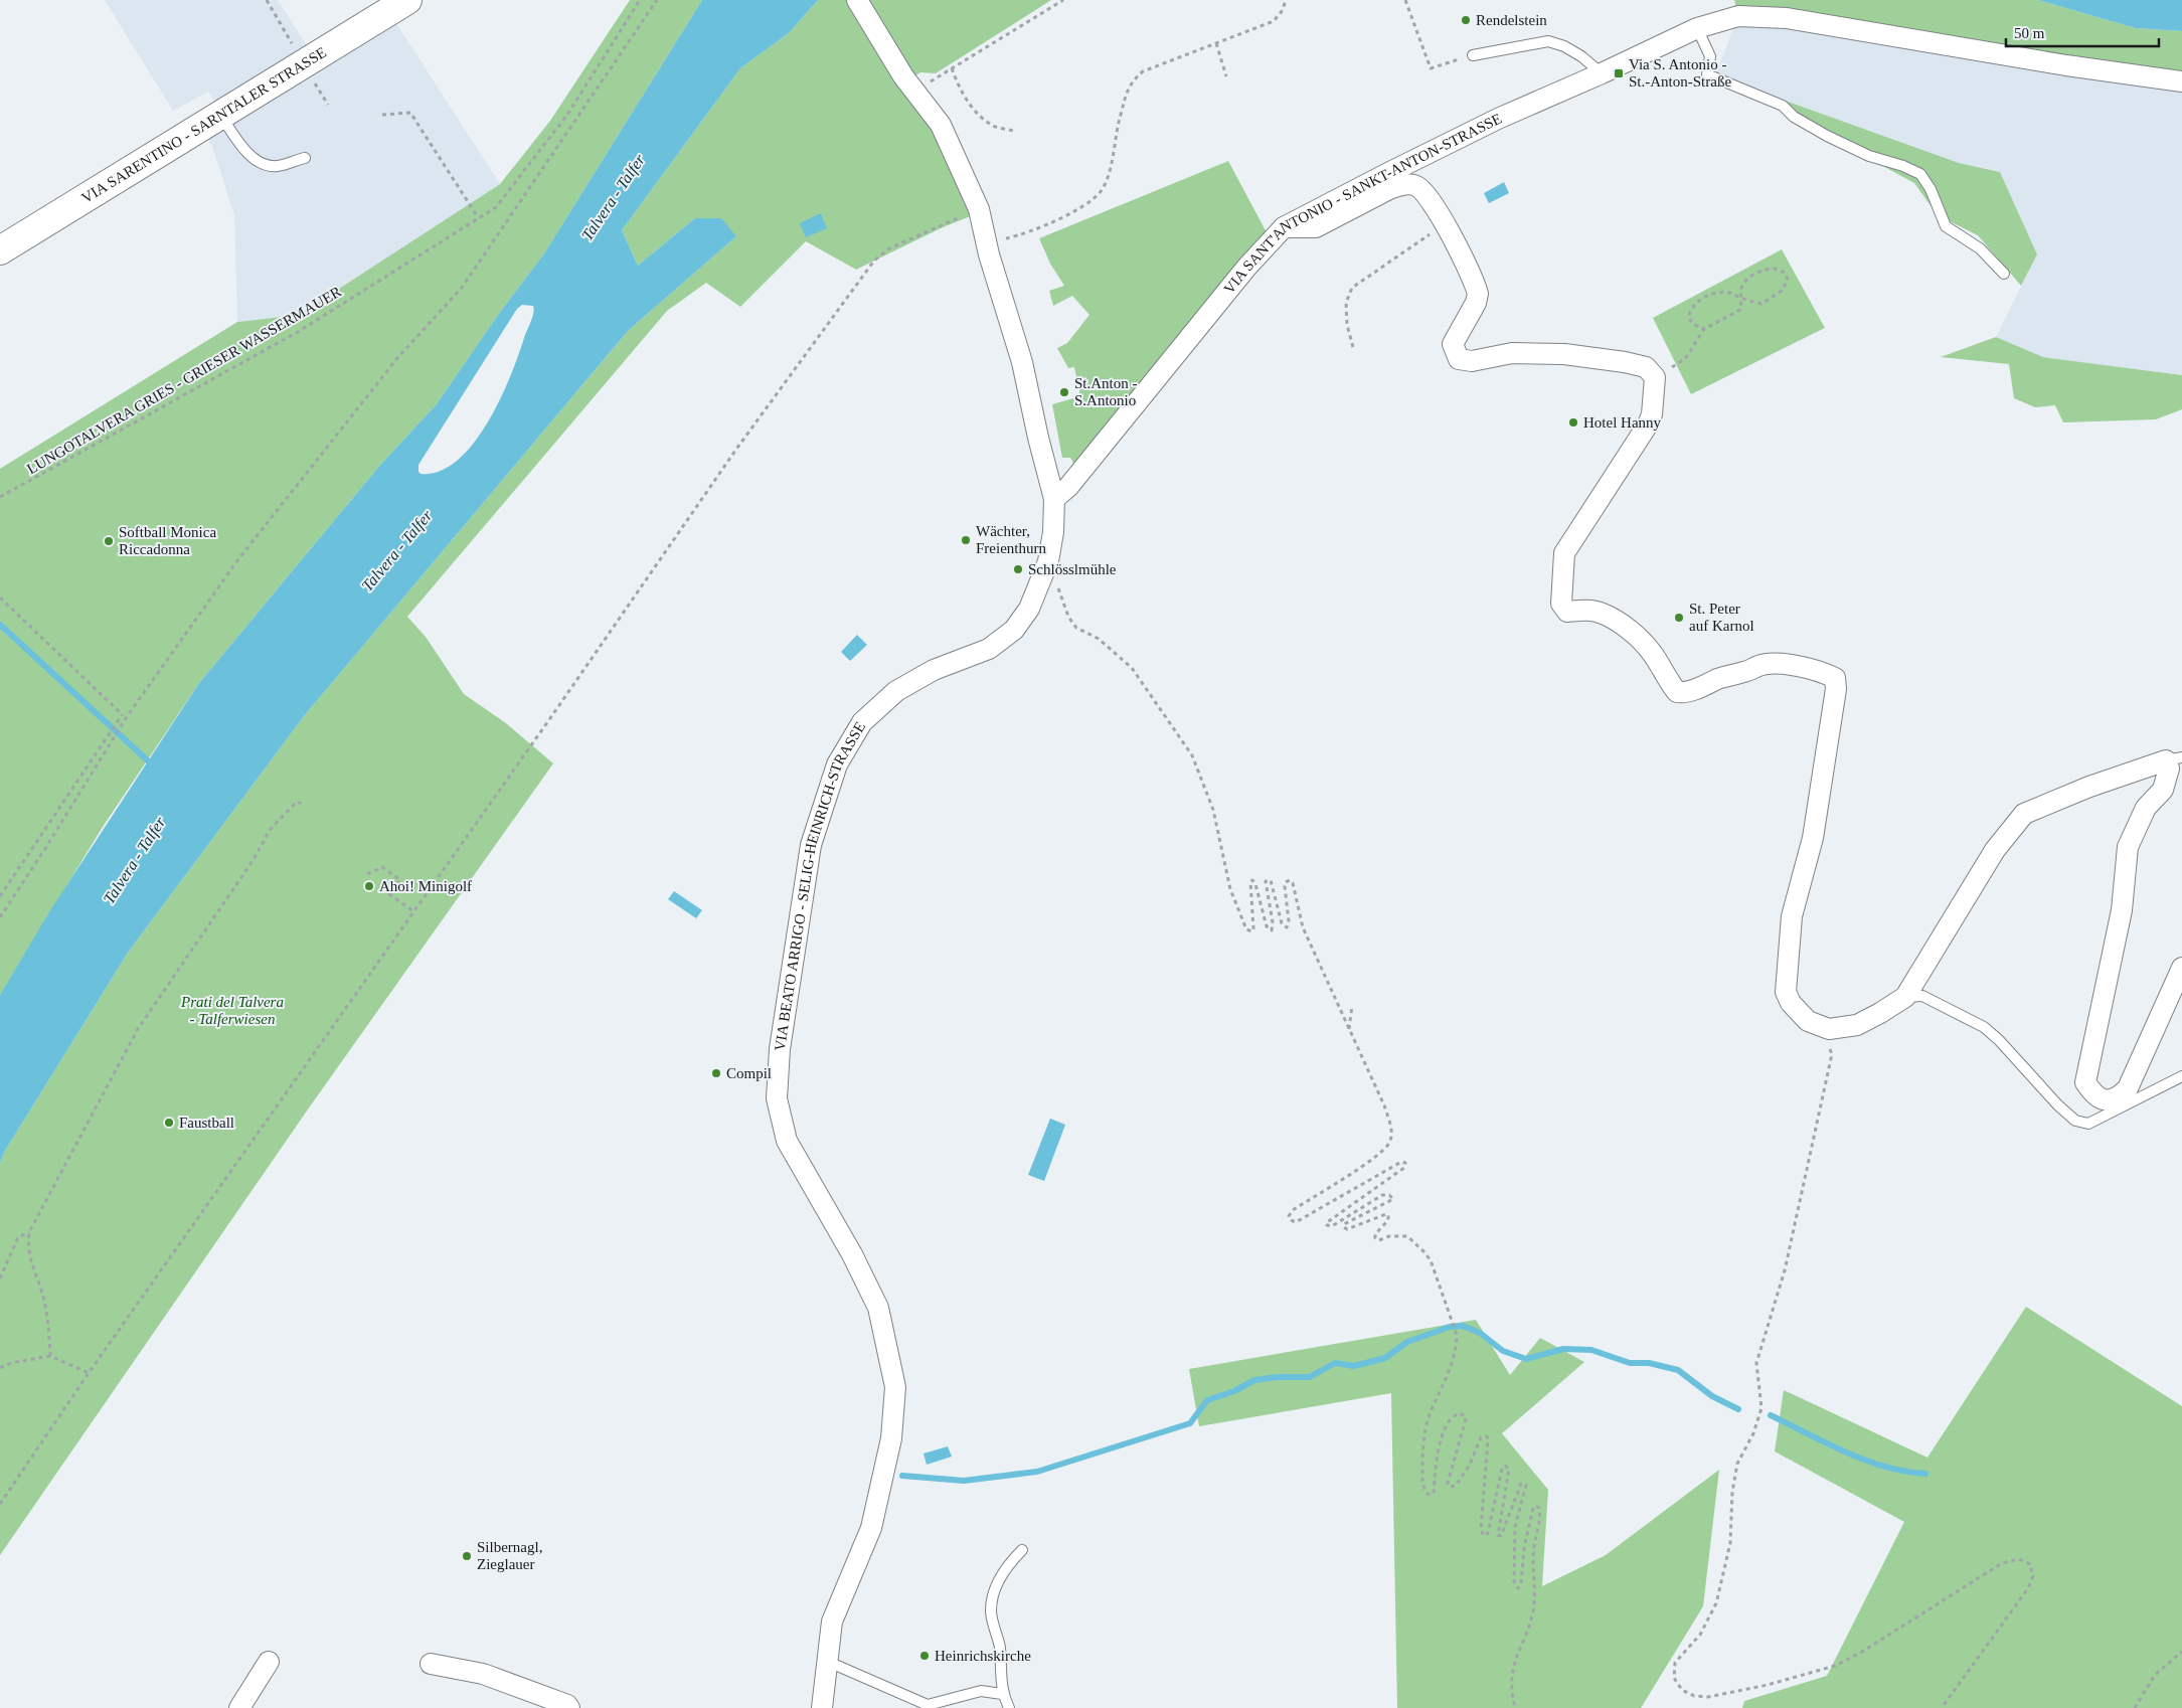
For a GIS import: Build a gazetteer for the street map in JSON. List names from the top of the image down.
{
  "streets": {
    "main road": ["VIA SARENTINO - SARNTALER STRASSE"],
    "street": ["VIA SANT'ANTONIO - SANKT-ANTON-STRASSE", "VIA BEATO ARRIGO - SELIG-HEINRICH-STRASSE"],
    "path": ["LUNGOTALVERA GRIES - GRIESER WASSERMAUER"]
  },
  "crossings": [
    ["VIA SANT'ANTONIO - SANKT-ANTON-STRASSE", "VIA BEATO ARRIGO - SELIG-HEINRICH-STRASSE"]
  ],
  "water": ["Talvera - Talfer"],
  "parks": ["Prati del Talvera - Talferwiesen"],
  "places": {
    "other": [
      "Rendelstein",
      "St.Anton - S.Antonio",
      "Hotel Hanny",
      "Wächter, Freienthurn",
      "Softball Monica Riccadonna",
      "Schlösslmühle",
      "St. Peter auf Karnol",
      "Ahoi! Minigolf",
      "Compil",
      "Faustball",
      "Silbernagl, Zieglauer",
      "Heinrichskirche"
    ],
    "transit": ["Via S. Antonio - St.-Anton-Straße"]
  },
  "scale_bar": "50 m"
}
